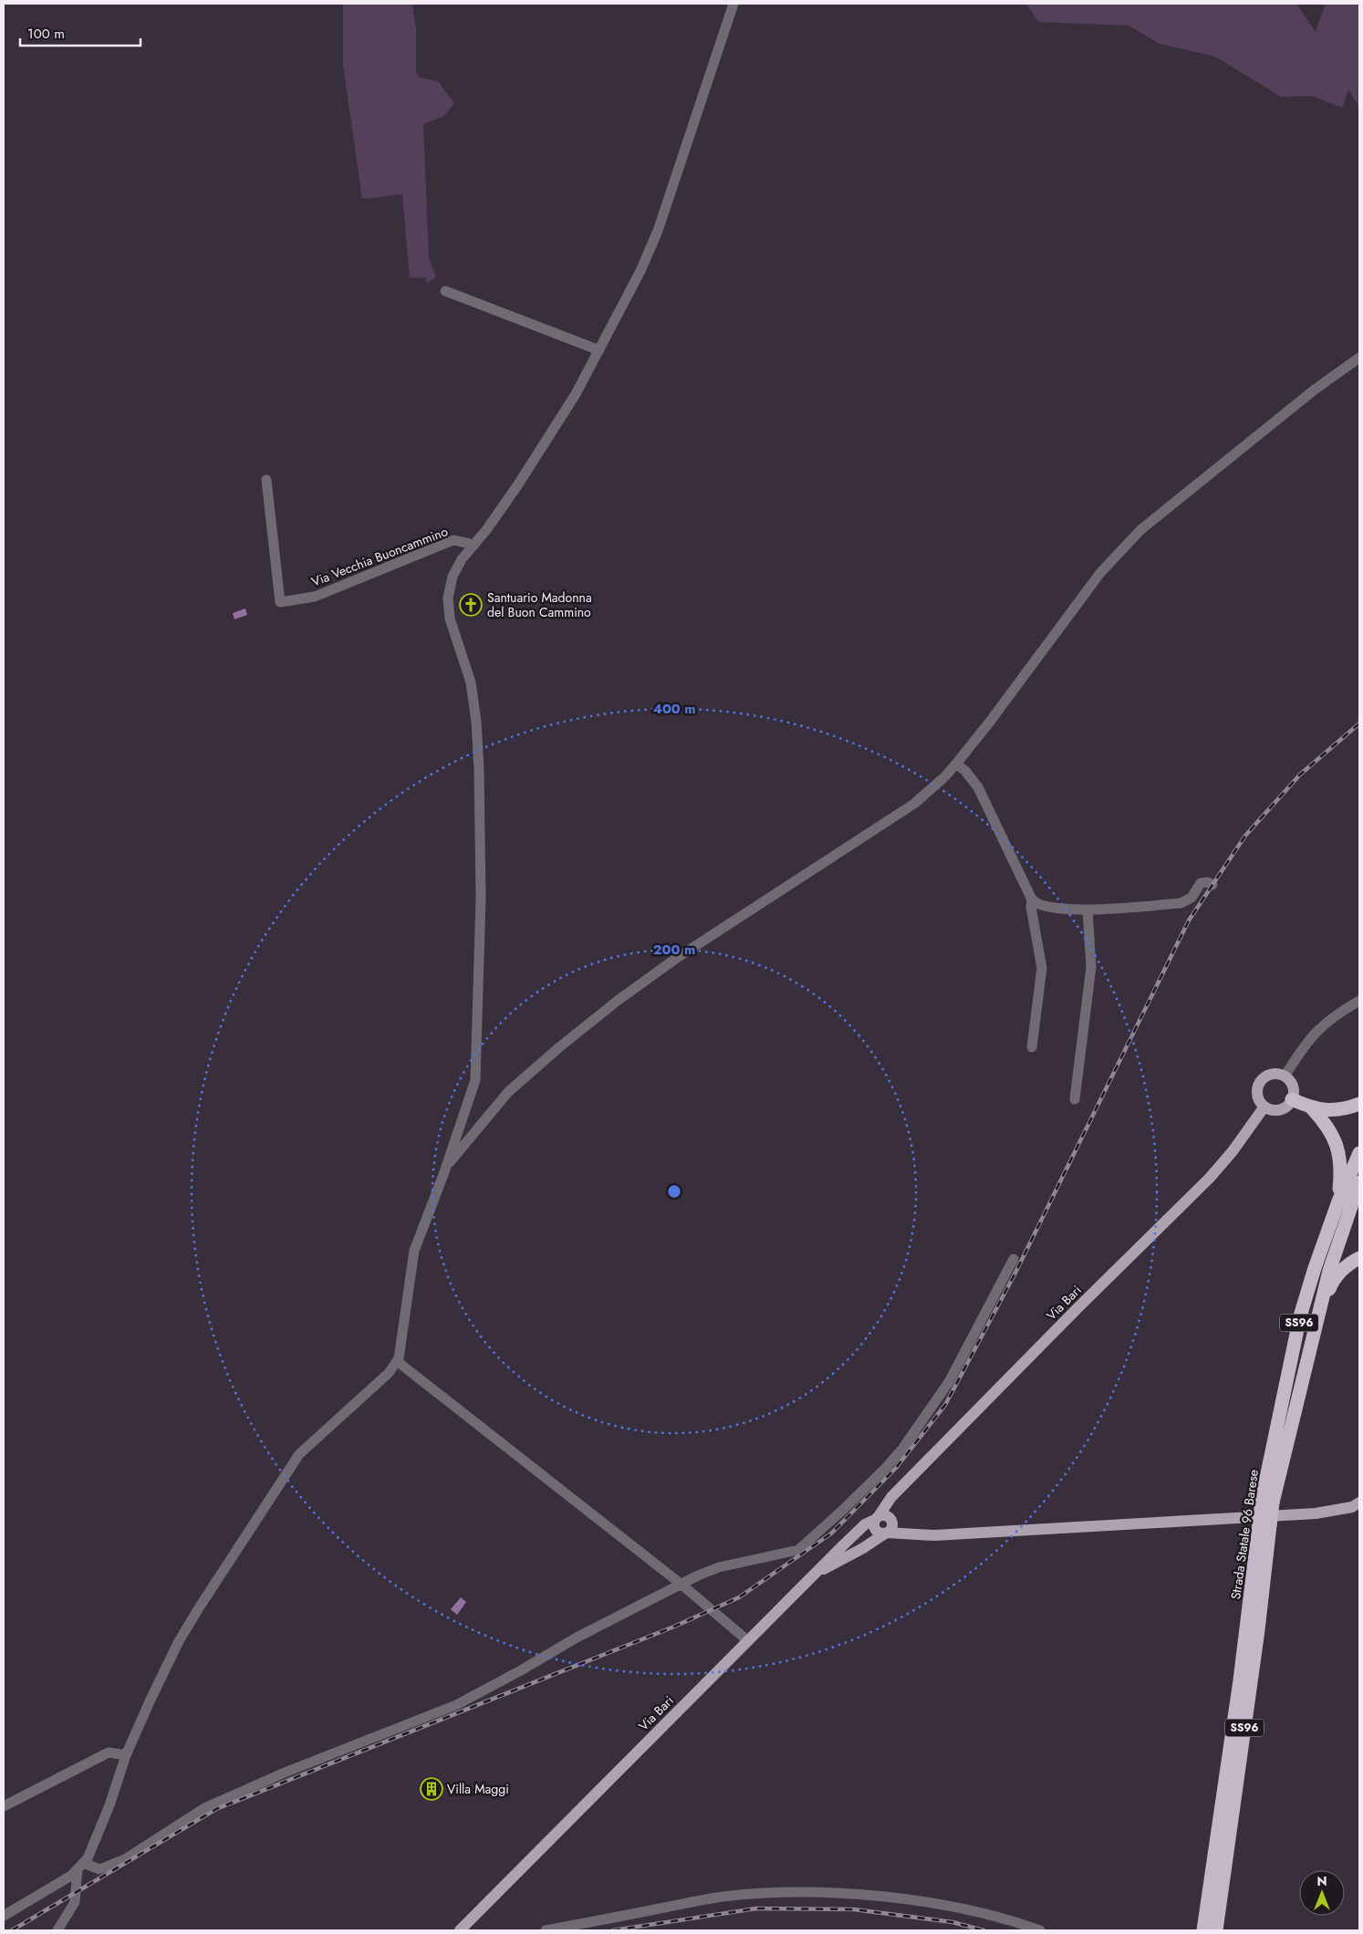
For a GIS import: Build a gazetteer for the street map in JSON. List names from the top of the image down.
{
  "streets": {
    "highway": ["SS96", "Strada Statale 96 Barese"],
    "main road": ["Via Bari"],
    "street": ["Via Vecchia Buoncammino"]
  },
  "places": {
    "church": ["Santuario Madonna del Buon Cammino"],
    "building": ["Villa Maggi"]
  },
  "scale_bar": "100 m",
  "north": "top",
  "rings": ["400 m", "200 m"]
}
